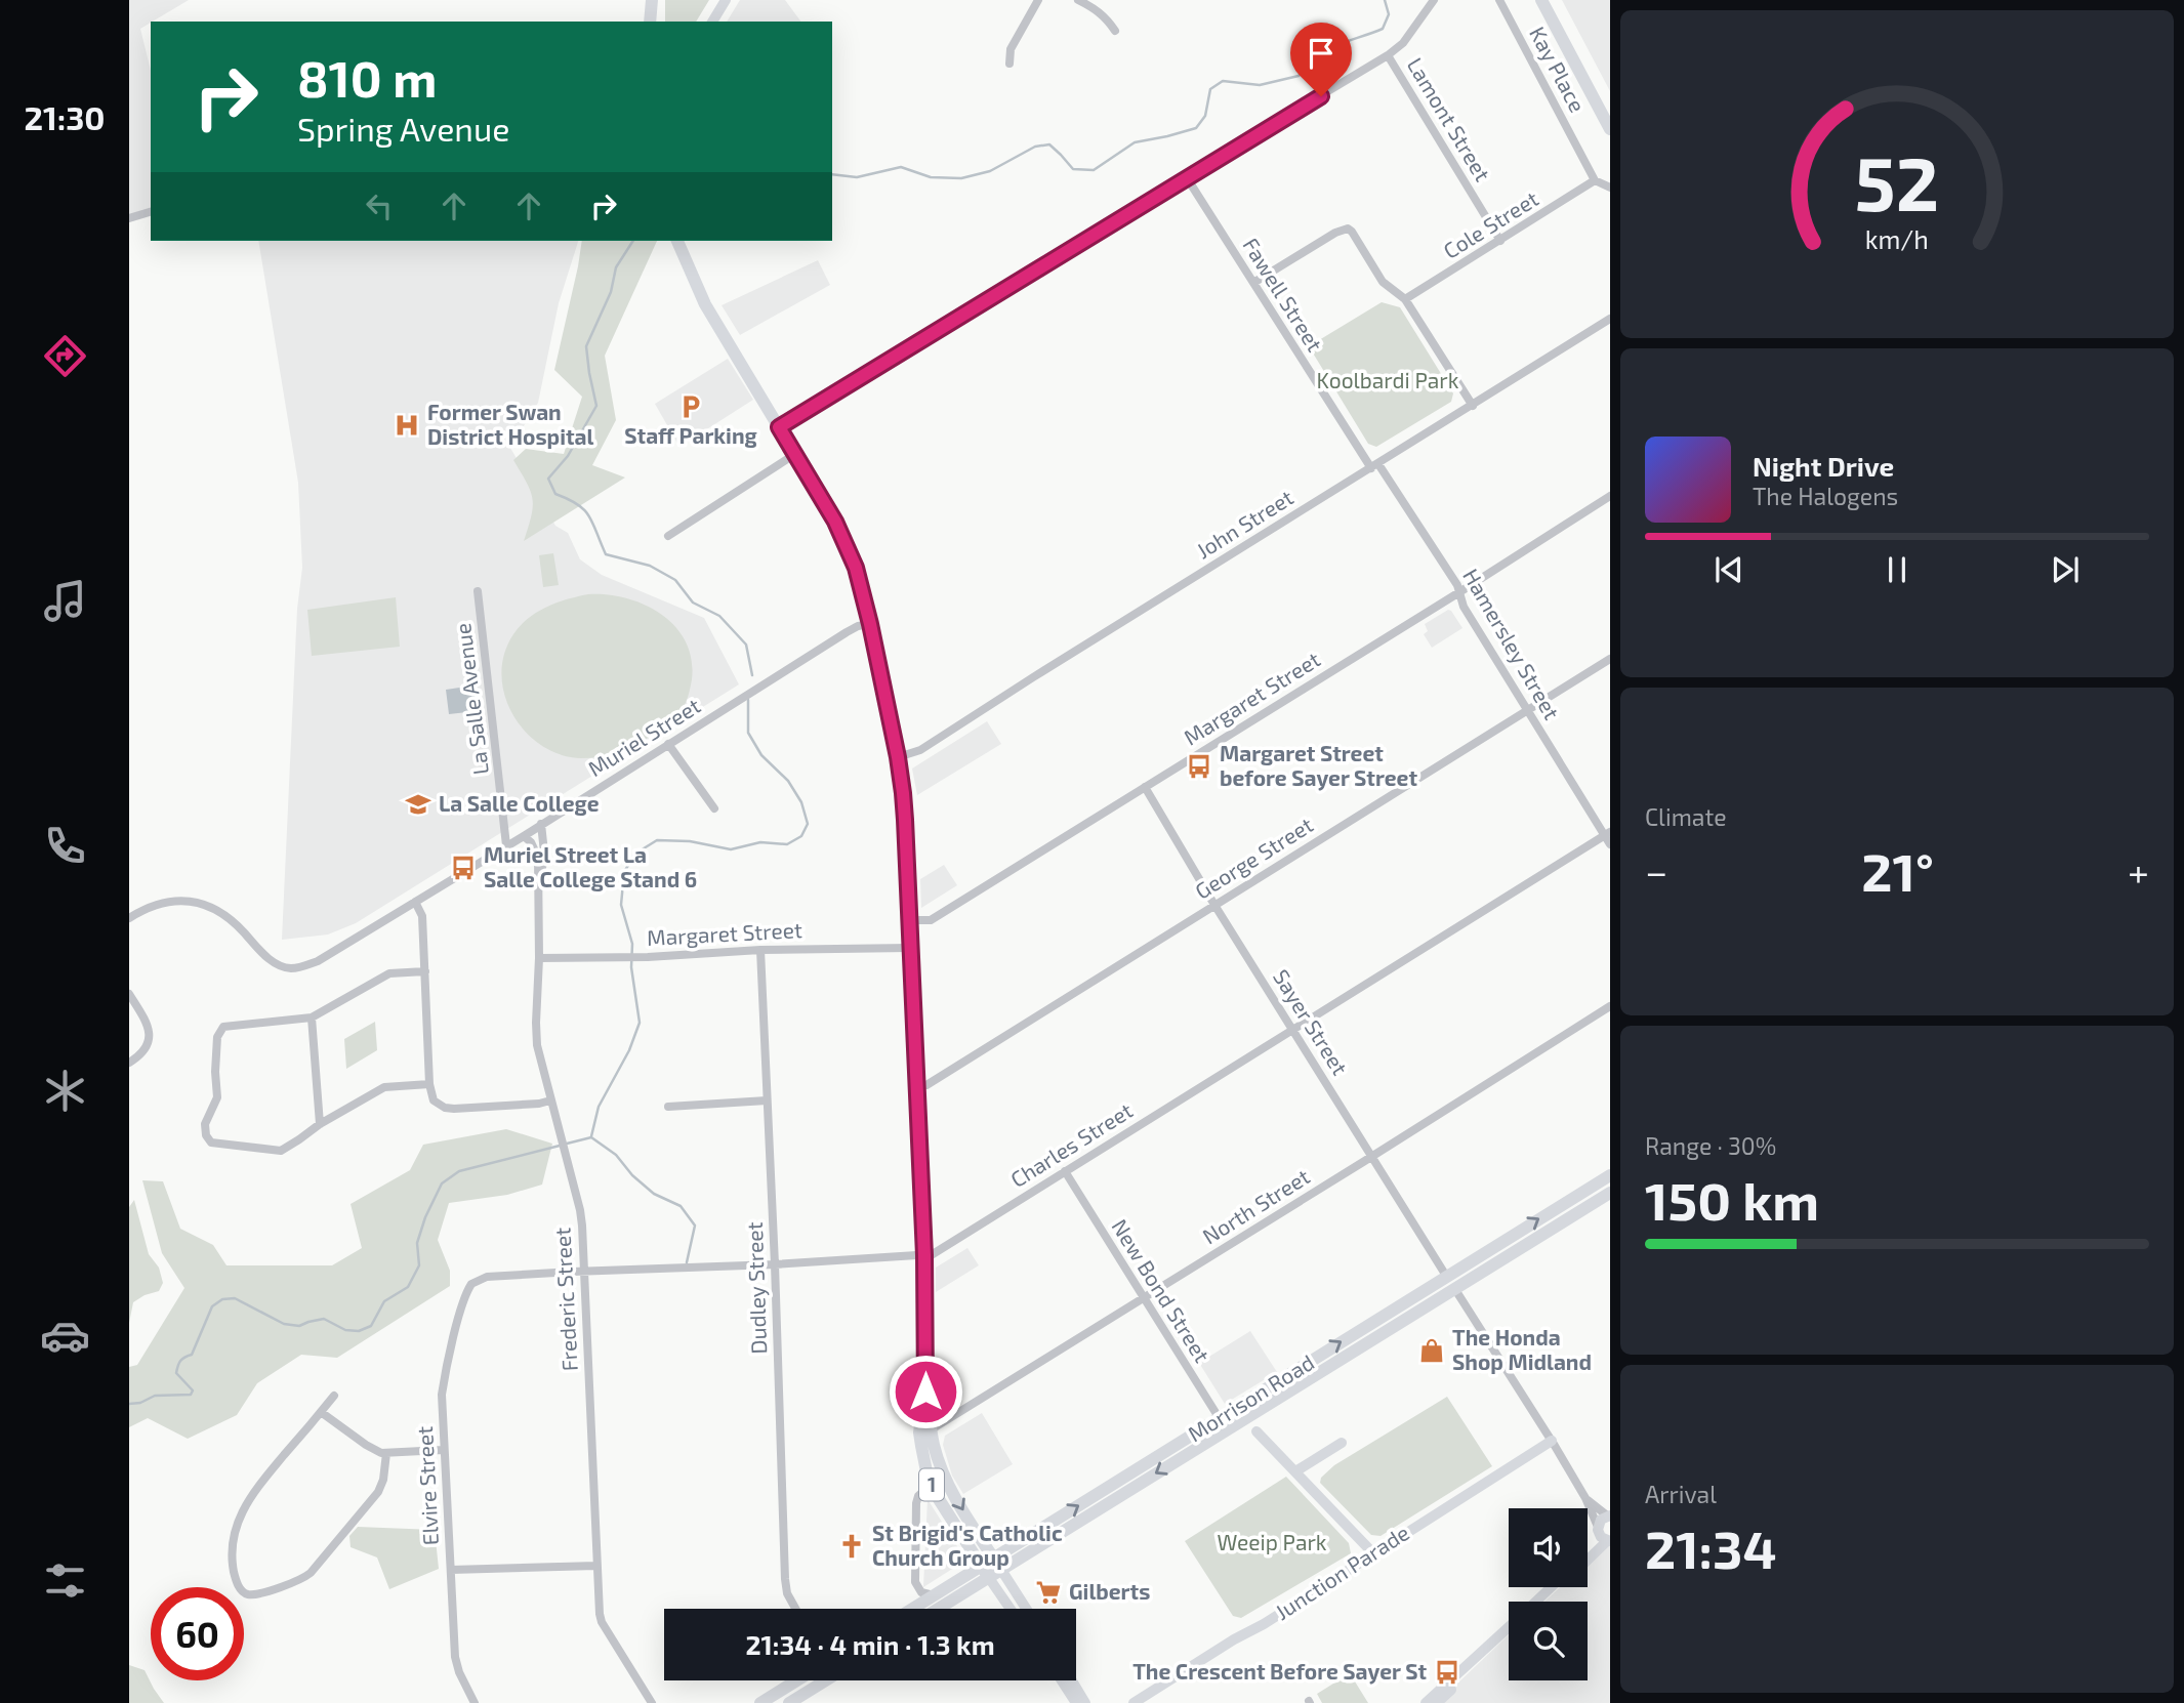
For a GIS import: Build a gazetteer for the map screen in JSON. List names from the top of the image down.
{
  "streets": {
    "main road": ["Morrison Road", "1"],
    "street": [
      "Kay Place",
      "Lamont Street",
      "Cole Street",
      "Fawell Street",
      "John Street",
      "Hamersley Street",
      "La Salle Avenue",
      "Margaret Street",
      "Muriel Street",
      "George Street",
      "Sayer Street",
      "Charles Street",
      "North Street",
      "Dudley Street",
      "New Bond Street",
      "Frederic Street",
      "Elvire Street",
      "Junction Parade"
    ]
  },
  "crossings": [
    ["Kay Place", "Cole Street"],
    ["Lamont Street", "Cole Street"],
    ["Fawell Street", "John Street"],
    ["Fawell Street", "Hamersley Street"],
    ["John Street", "Hamersley Street"],
    ["John Street", "1"],
    ["Hamersley Street", "Margaret Street"],
    ["Hamersley Street", "George Street"],
    ["Hamersley Street", "Charles Street"],
    ["La Salle Avenue", "Muriel Street"],
    ["Margaret Street", "Sayer Street"],
    ["Margaret Street", "Dudley Street"],
    ["Margaret Street", "Frederic Street"],
    ["Margaret Street", "1"],
    ["Muriel Street", "Frederic Street"],
    ["Muriel Street", "1"],
    ["George Street", "Sayer Street"],
    ["George Street", "1"],
    ["Sayer Street", "Charles Street"],
    ["Sayer Street", "North Street"],
    ["Sayer Street", "Morrison Road"],
    ["Charles Street", "Dudley Street"],
    ["Charles Street", "New Bond Street"],
    ["Charles Street", "Frederic Street"],
    ["Charles Street", "1"],
    ["Charles Street", "Elvire Street"],
    ["North Street", "New Bond Street"],
    ["North Street", "1"],
    ["New Bond Street", "Morrison Road"],
    ["Morrison Road", "1"]
  ],
  "parks": ["Koolbardi Park", "Weeip Park"],
  "places": {
    "parking": ["Staff Parking"],
    "hospital": ["Former Swan District Hospital"],
    "bus stop": ["Margaret Street before Sayer Street", "Muriel Street La Salle College Stand 6", "The Crescent Before Sayer St"],
    "school or university": ["La Salle College"],
    "shop": ["The Honda Shop Midland"],
    "church": ["St Brigid's Catholic Church Group"],
    "supermarket": ["Gilberts"]
  },
  "page": {
    "tabs": "21:30",
    "turn": ["810 m", "Spring Avenue"],
    "song": ["Night Drive", "The Halogens"],
    "tile": [
      "Climate",
      ["Range · 30%", "150 km"],
      ["Arrival", "21:34"]
    ],
    "heat": ["−", "21°", "+"],
    "limit": "60",
    "trip": "21:34 · 4 min · 1.3 km",
    "gauge": ["52", "km/h"]
  }
}
